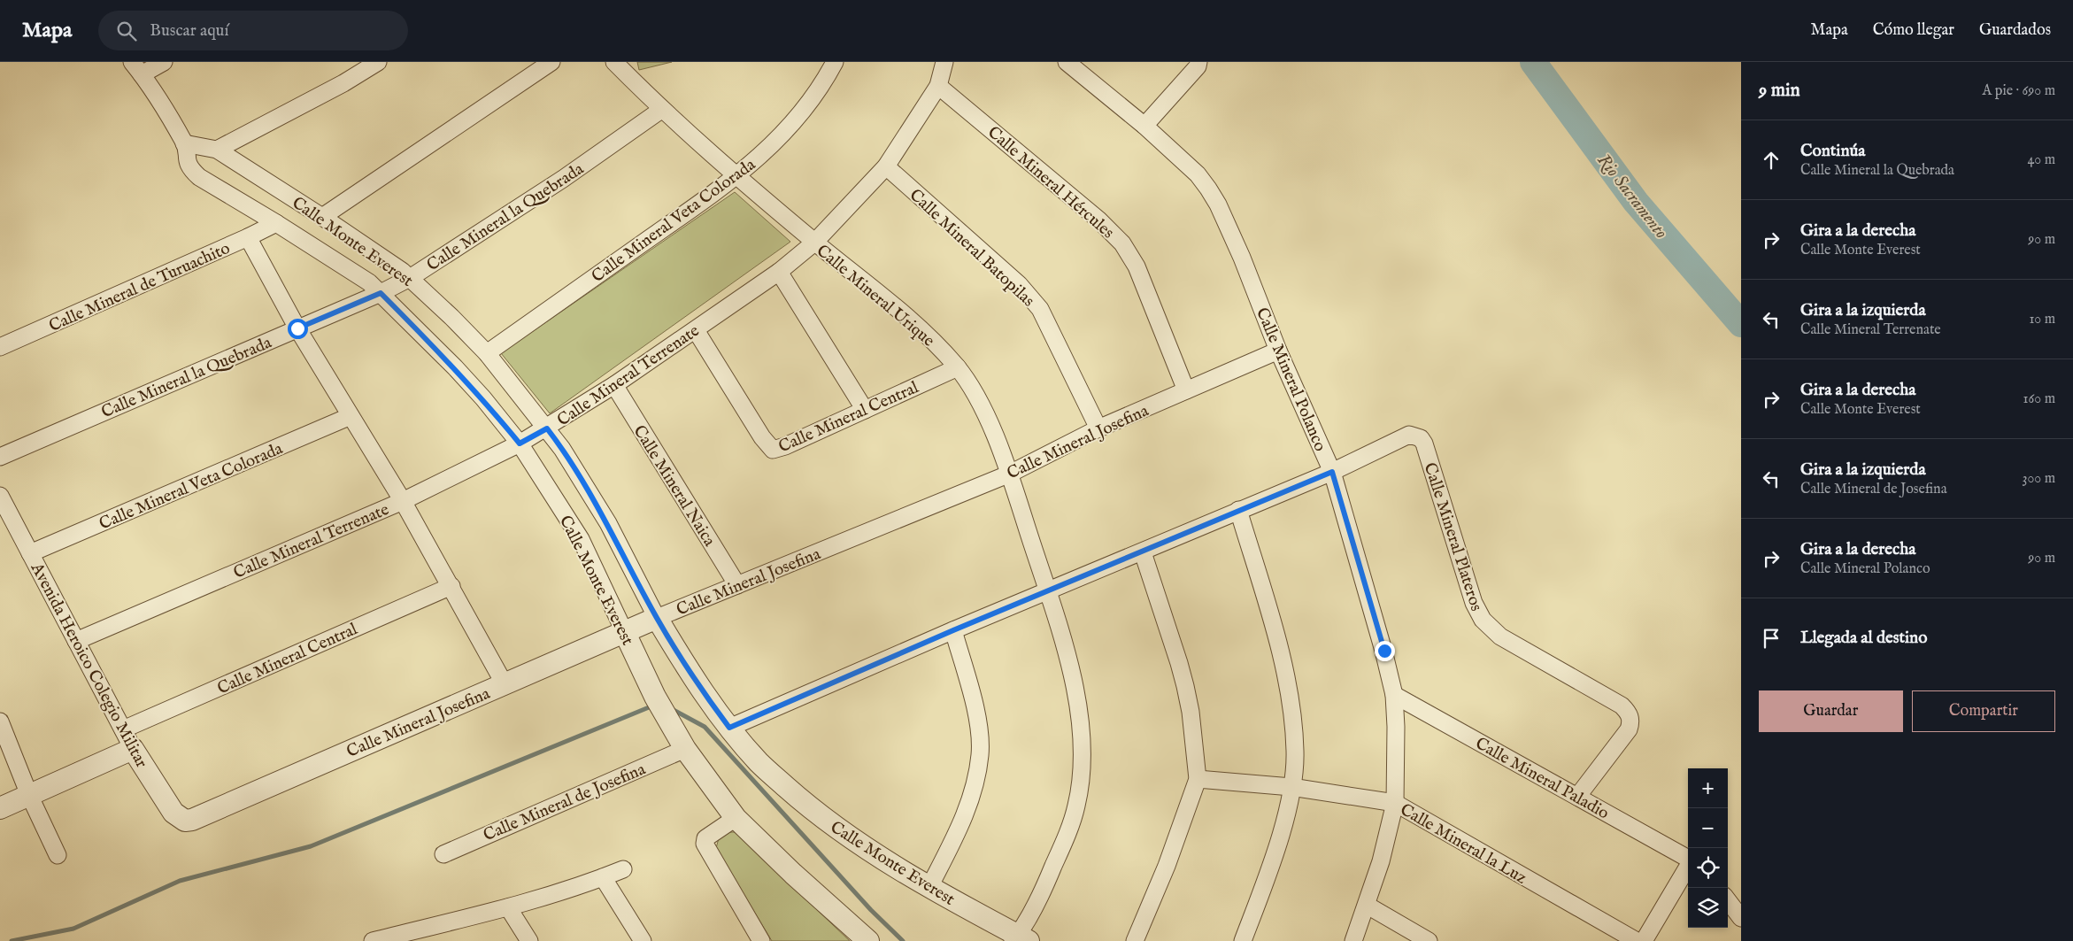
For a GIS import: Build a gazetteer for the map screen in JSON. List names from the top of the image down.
{
  "streets": {
    "street": [
      "Calle Mineral Hércules",
      "Calle Mineral la Quebrada",
      "Calle Mineral Veta Colorada",
      "Calle Monte Everest",
      "Calle Mineral Batopilas",
      "Calle Mineral de Turuachito",
      "Calle Mineral Urique",
      "Calle Mineral Terrenate",
      "Calle Mineral Polanco",
      "Calle Mineral Central",
      "Calle Mineral Josefina",
      "Calle Mineral Naica",
      "Calle Mineral Plateros",
      "Avenida Heroico Colegio Militar",
      "Calle Mineral Paladio",
      "Calle Mineral de Josefina",
      "Calle Mineral la Luz"
    ]
  },
  "crossings": [
    ["Calle Mineral Hércules", "Calle Mineral Terrenate"],
    ["Calle Mineral Hércules", "Calle Mineral Josefina"],
    ["Calle Mineral la Quebrada", "Calle Monte Everest"],
    ["Calle Mineral la Quebrada", "Calle Mineral Urique"],
    ["Calle Mineral Veta Colorada", "Calle Monte Everest"],
    ["Calle Mineral Veta Colorada", "Calle Mineral Urique"],
    ["Calle Mineral Veta Colorada", "Avenida Heroico Colegio Militar"],
    ["Calle Monte Everest", "Calle Mineral de Turuachito"],
    ["Calle Monte Everest", "Calle Mineral Urique"],
    ["Calle Monte Everest", "Calle Mineral Terrenate"],
    ["Calle Monte Everest", "Calle Mineral Josefina"],
    ["Calle Monte Everest", "Calle Mineral de Josefina"],
    ["Calle Mineral Batopilas", "Calle Mineral Terrenate"],
    ["Calle Mineral Batopilas", "Calle Mineral Josefina"],
    ["Calle Mineral Urique", "Calle Mineral Terrenate"],
    ["Calle Mineral Urique", "Calle Mineral Central"],
    ["Calle Mineral Urique", "Calle Mineral Josefina"],
    ["Calle Mineral Terrenate", "Calle Mineral Central"],
    ["Calle Mineral Terrenate", "Calle Mineral Naica"],
    ["Calle Mineral Terrenate", "Avenida Heroico Colegio Militar"],
    ["Calle Mineral Polanco", "Calle Mineral Josefina"],
    ["Calle Mineral Polanco", "Calle Mineral Plateros"],
    ["Calle Mineral Polanco", "Calle Mineral Paladio"],
    ["Calle Mineral Polanco", "Calle Mineral la Luz"],
    ["Calle Mineral Central", "Avenida Heroico Colegio Militar"],
    ["Calle Mineral Josefina", "Calle Mineral Naica"],
    ["Calle Mineral Josefina", "Avenida Heroico Colegio Militar"],
    ["Calle Mineral Plateros", "Calle Mineral Paladio"]
  ],
  "water": ["Rio Sacramento"],
  "page": {
    "header": "Mapa",
    "search": "Buscar aquí",
    "nav": ["Mapa", "Cómo llegar", "Guardados"],
    "heading": ["9 min", "A pie · 690 m"],
    "list": [
      ["Continúa", "Calle Mineral la Quebrada", "40 m"],
      ["Gira a la derecha", "Calle Monte Everest", "90 m"],
      ["Gira a la izquierda", "Calle Mineral Terrenate", "10 m"],
      ["Gira a la derecha", "Calle Monte Everest", "160 m"],
      ["Gira a la izquierda", "Calle Mineral de Josefina", "300 m"],
      ["Gira a la derecha", "Calle Mineral Polanco", "90 m"],
      "Llegada al destino"
    ],
    "buttons": ["Guardar", "Compartir"],
    "map_buttons": ["+", "−"]
  }
}
